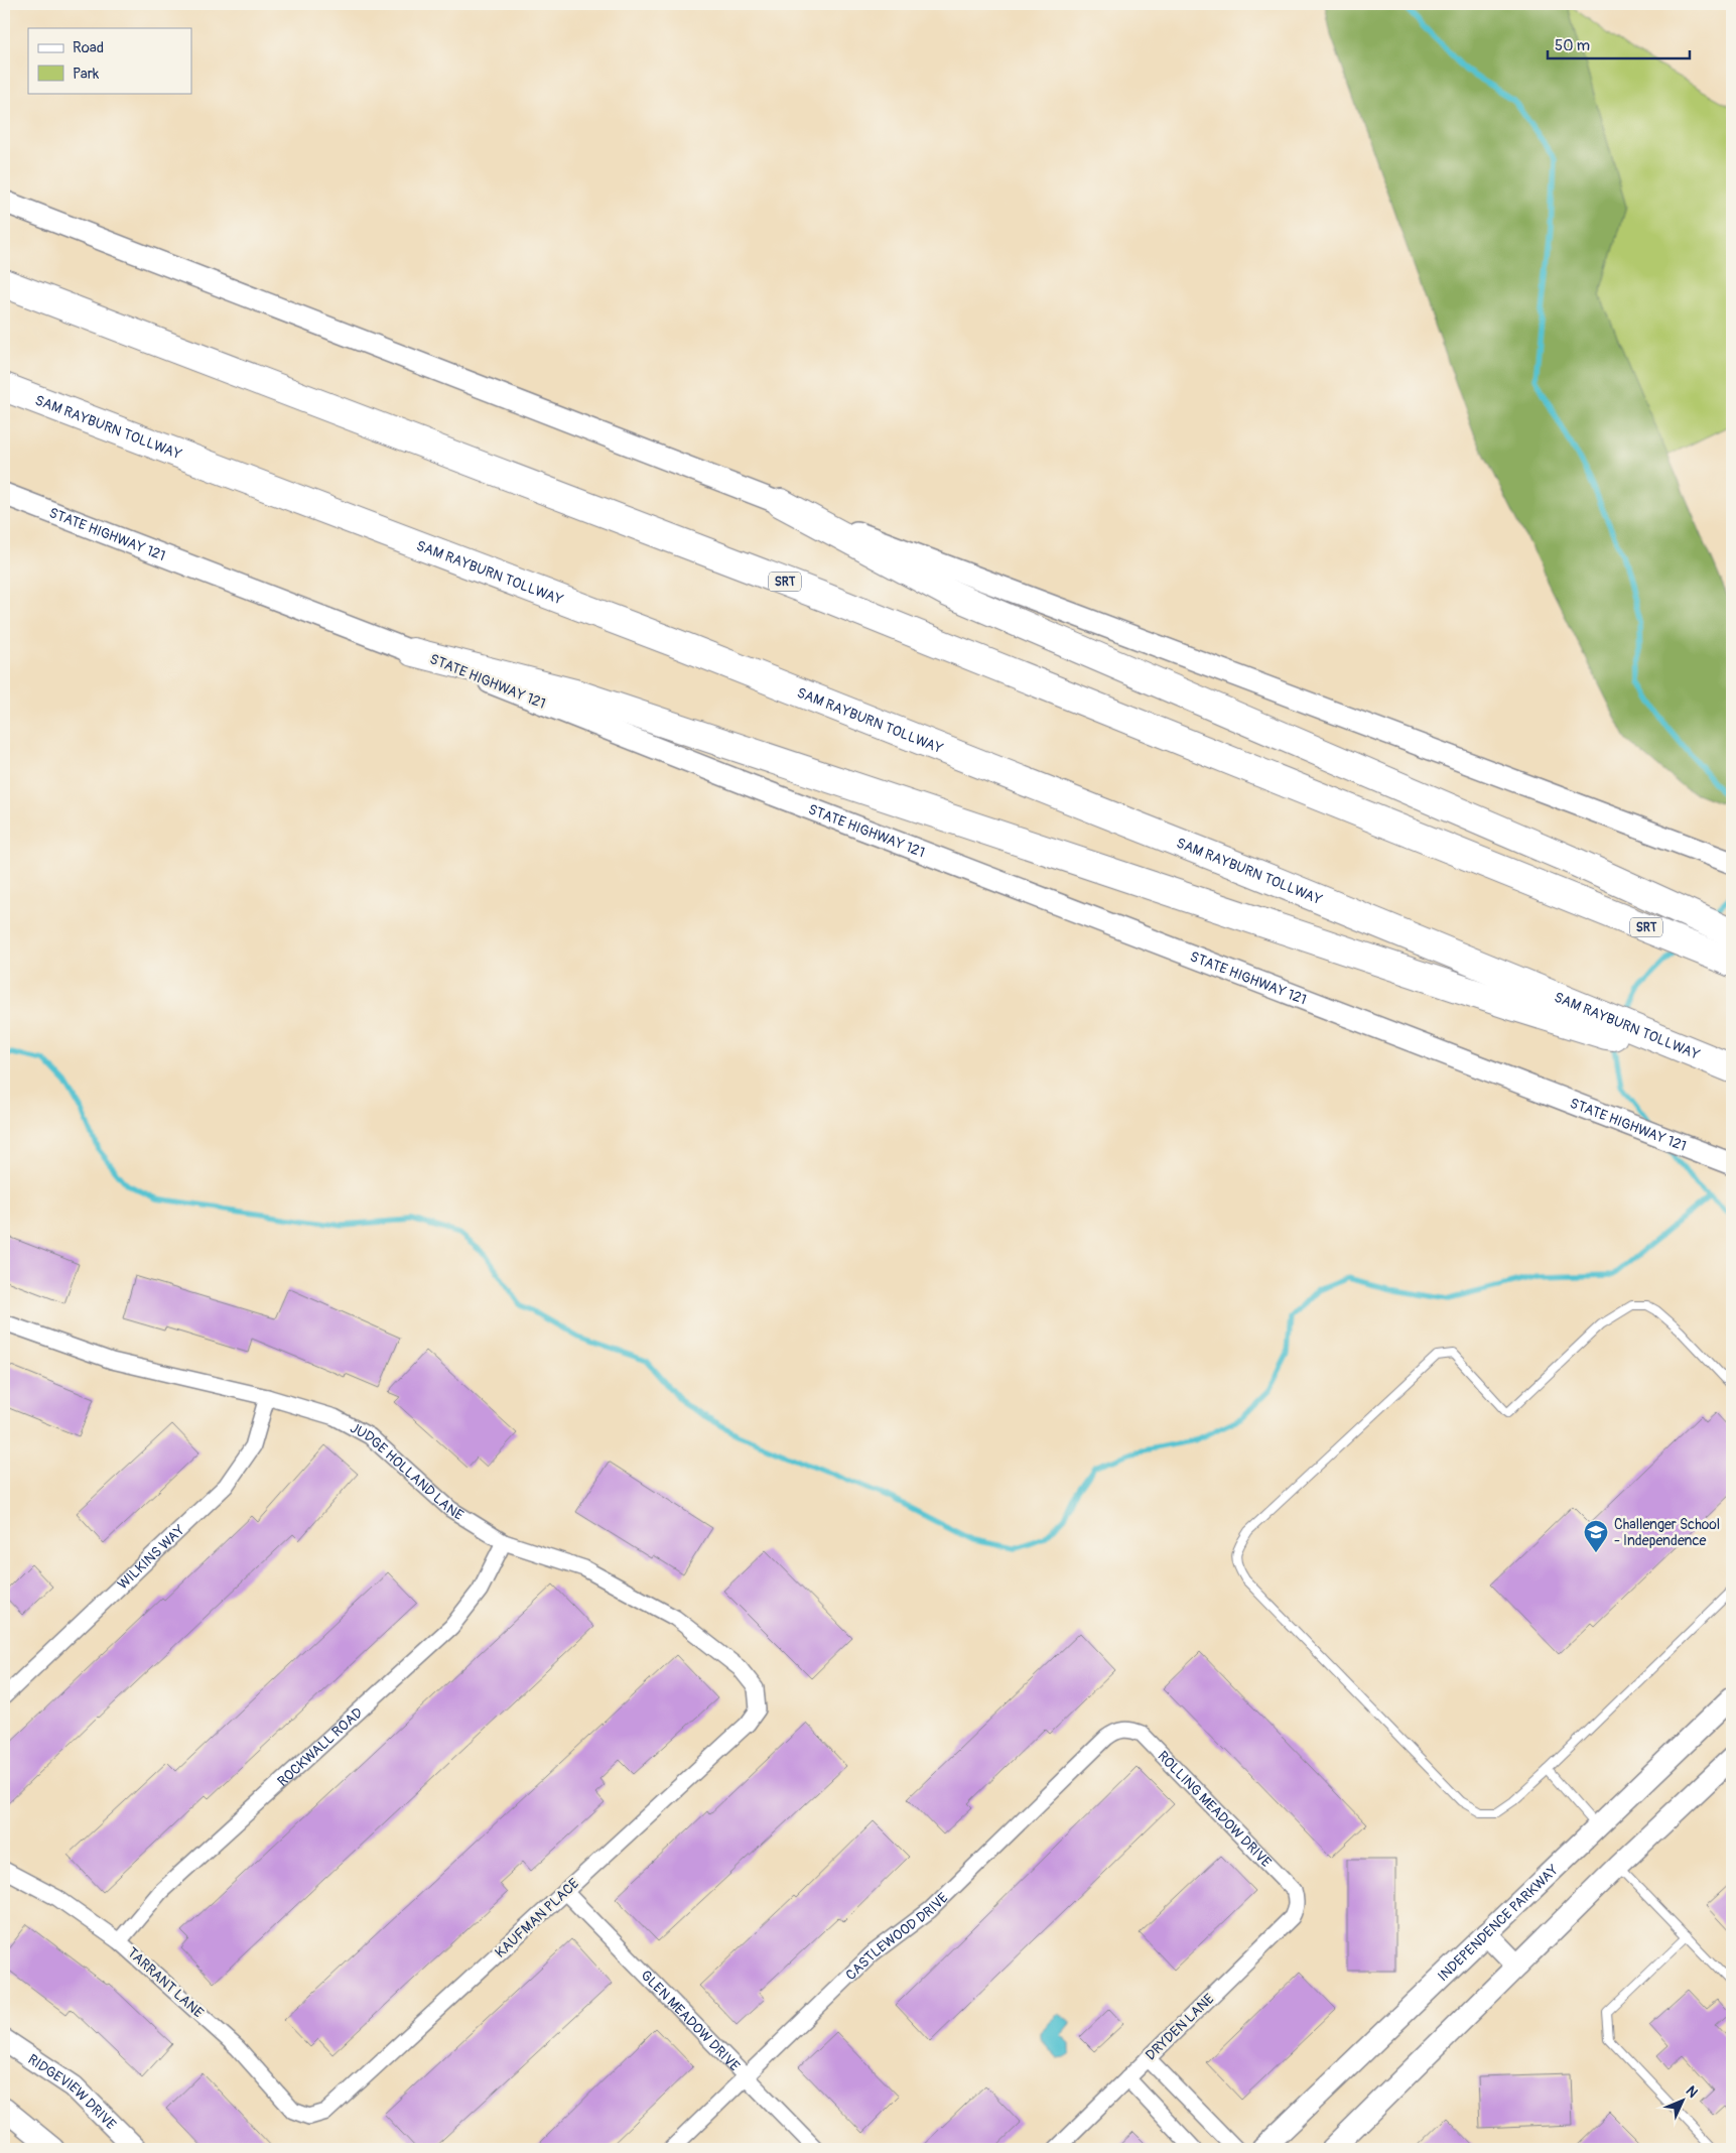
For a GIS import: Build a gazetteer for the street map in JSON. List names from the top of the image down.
{
  "streets": {
    "highway": ["SAM RAYBURN TOLLWAY", "SRT"],
    "main road": ["STATE HIGHWAY 121", "INDEPENDENCE PARKWAY", "RIDGEVIEW DRIVE"],
    "street": [
      "JUDGE HOLLAND LANE",
      "WILKINS WAY",
      "ROCKWALL ROAD",
      "ROLLING MEADOW DRIVE",
      "KAUFMAN PLACE",
      "CASTLEWOOD DRIVE",
      "TARRANT LANE",
      "GLEN MEADOW DRIVE",
      "DRYDEN LANE"
    ]
  },
  "crossings": [
    ["JUDGE HOLLAND LANE", "WILKINS WAY"],
    ["JUDGE HOLLAND LANE", "ROCKWALL ROAD"],
    ["JUDGE HOLLAND LANE", "KAUFMAN PLACE"],
    ["ROCKWALL ROAD", "TARRANT LANE"],
    ["ROLLING MEADOW DRIVE", "CASTLEWOOD DRIVE"],
    ["ROLLING MEADOW DRIVE", "DRYDEN LANE"],
    ["KAUFMAN PLACE", "TARRANT LANE"],
    ["KAUFMAN PLACE", "GLEN MEADOW DRIVE"],
    ["CASTLEWOOD DRIVE", "GLEN MEADOW DRIVE"]
  ],
  "places": {
    "school or university": ["Challenger School - Independence"]
  },
  "legend": ["Road", "Park"],
  "scale_bar": "50 m",
  "north": "top right"
}
